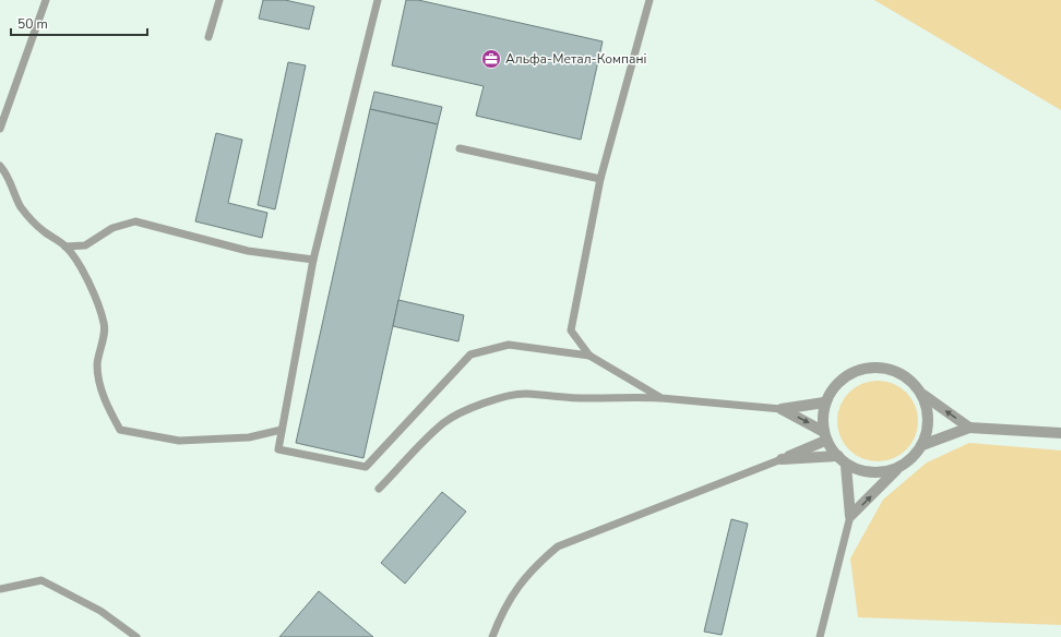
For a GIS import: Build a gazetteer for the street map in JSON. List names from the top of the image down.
{
  "places": {
    "office": ["Альфа-Метал-Компані"]
  },
  "scale_bar": "50 m"
}
